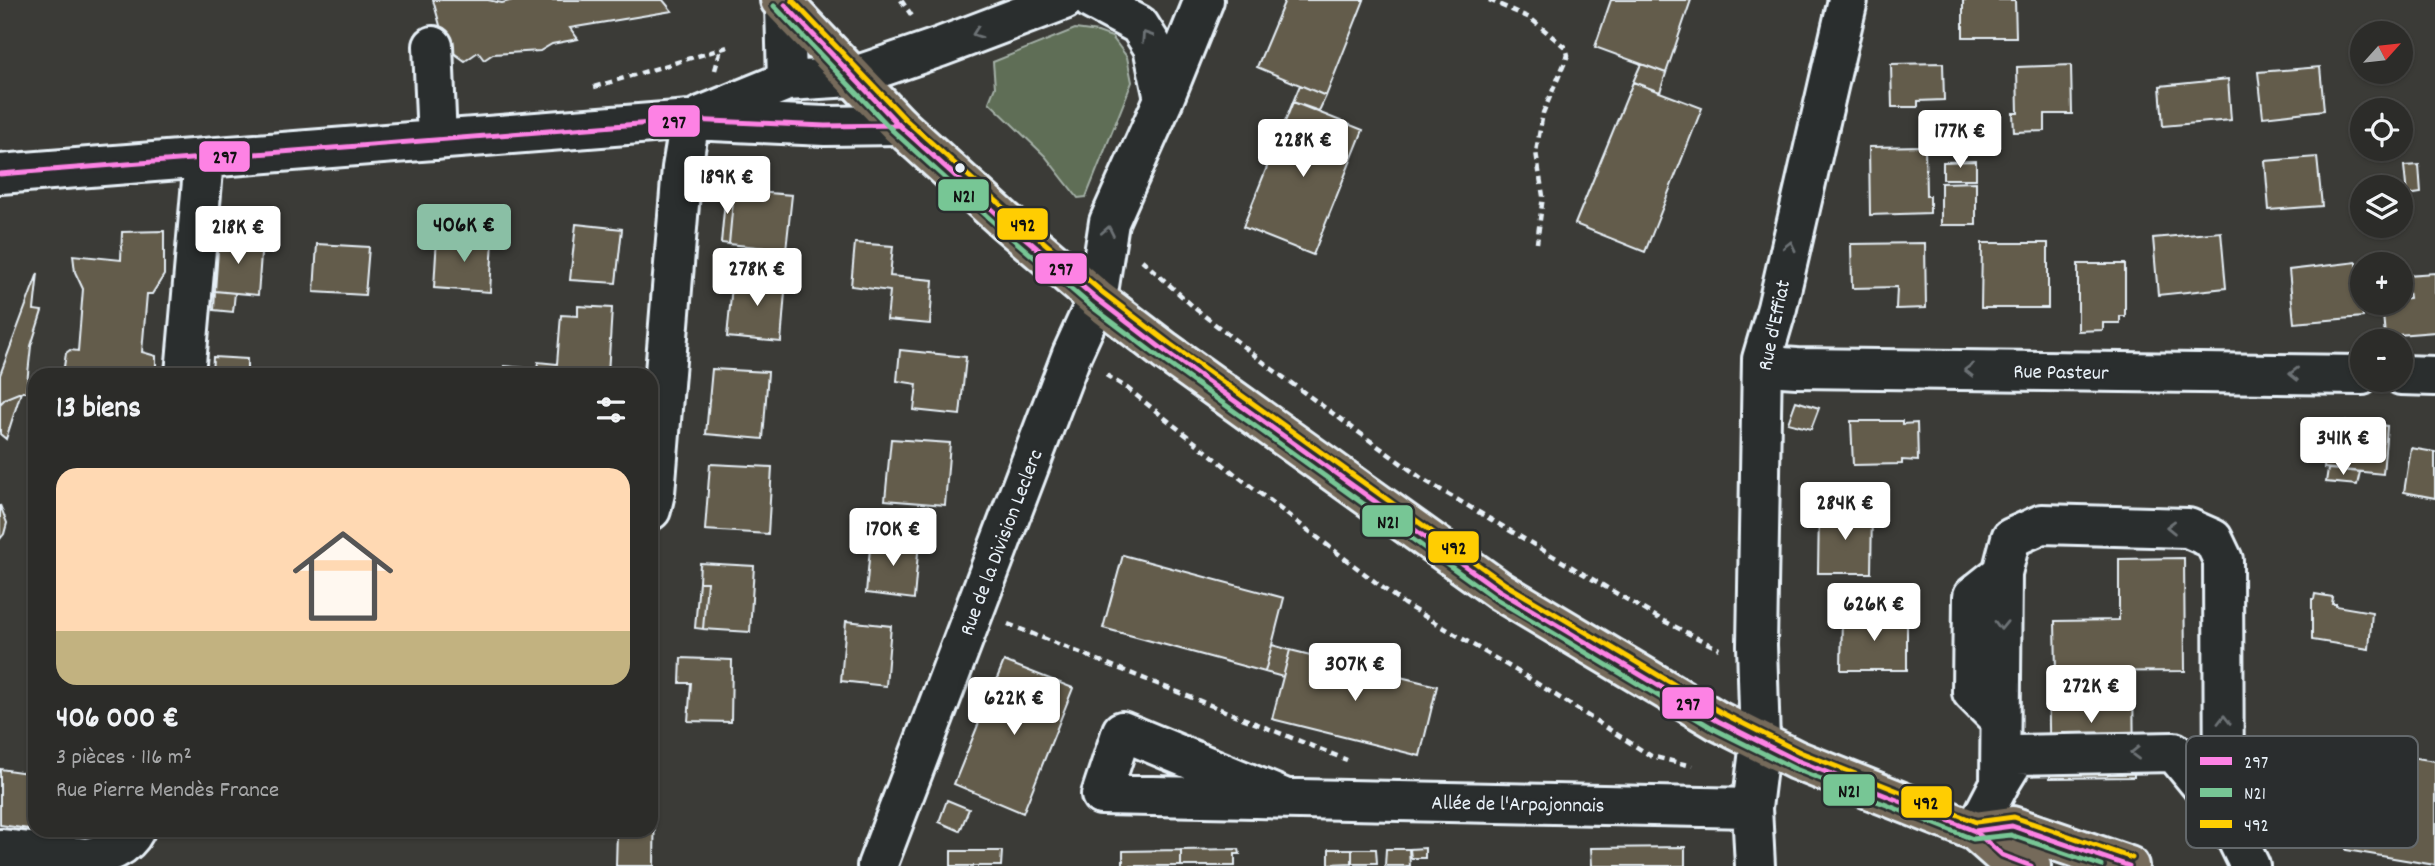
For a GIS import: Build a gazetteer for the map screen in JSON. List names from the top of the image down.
{
  "streets": {
    "street": [
      "Rue d'Effiat",
      "Rue Pasteur",
      "Rue de la Division Leclerc",
      "Allée de l'Arpajonnais"
    ]
  },
  "crossings": [
    ["Rue d'Effiat", "Rue Pasteur"],
    ["Rue d'Effiat", "Allée de l'Arpajonnais"]
  ],
  "one_way": ["Rue d'Effiat", "Rue Pasteur"],
  "lines": ["transit line 492", "transit line 297", "transit line N21"],
  "legend": ["297", "N21", "492"],
  "north": "top right",
  "page": {
    "map_buttons": ["+", "−"],
    "price": [
      "177K €",
      "228K €",
      "189K €",
      "406K €",
      "218K €",
      "278K €",
      "341K €",
      "284K €",
      "170K €",
      "626K €",
      "307K €",
      "272K €",
      "622K €"
    ],
    "heading": "13 biens",
    "list": [
      {
        "name": "406 000 €",
        "note": "3 pièces · 116 m² · Rue Pierre Mendès France"
      }
    ]
  }
}
